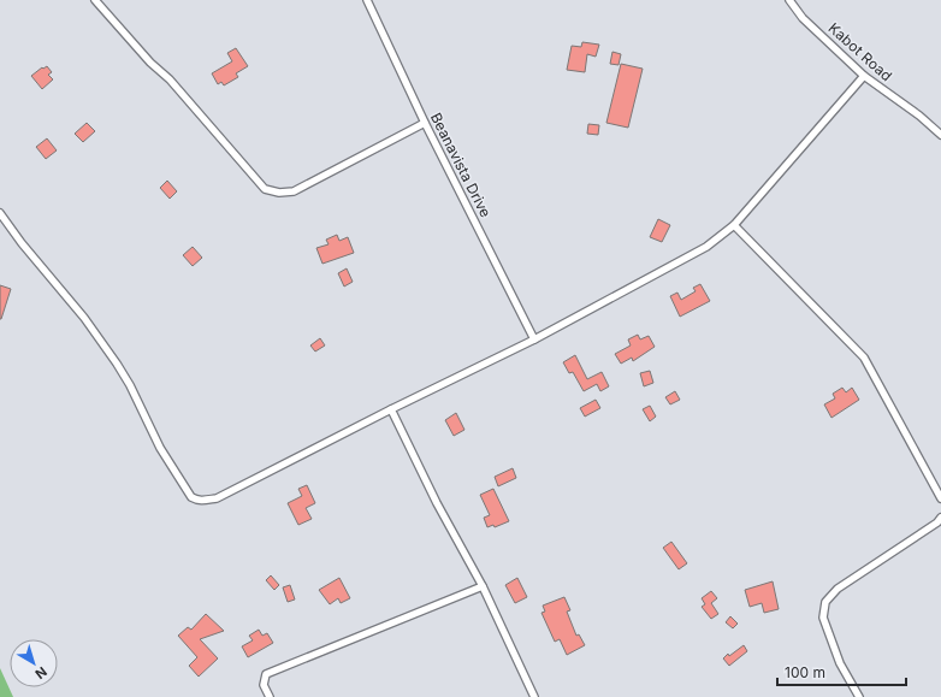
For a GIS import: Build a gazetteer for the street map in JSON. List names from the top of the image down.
{
  "streets": {
    "street": ["Kabot Road", "Beanavista Drive"]
  },
  "scale_bar": "100 m",
  "north": "bottom right"
}
